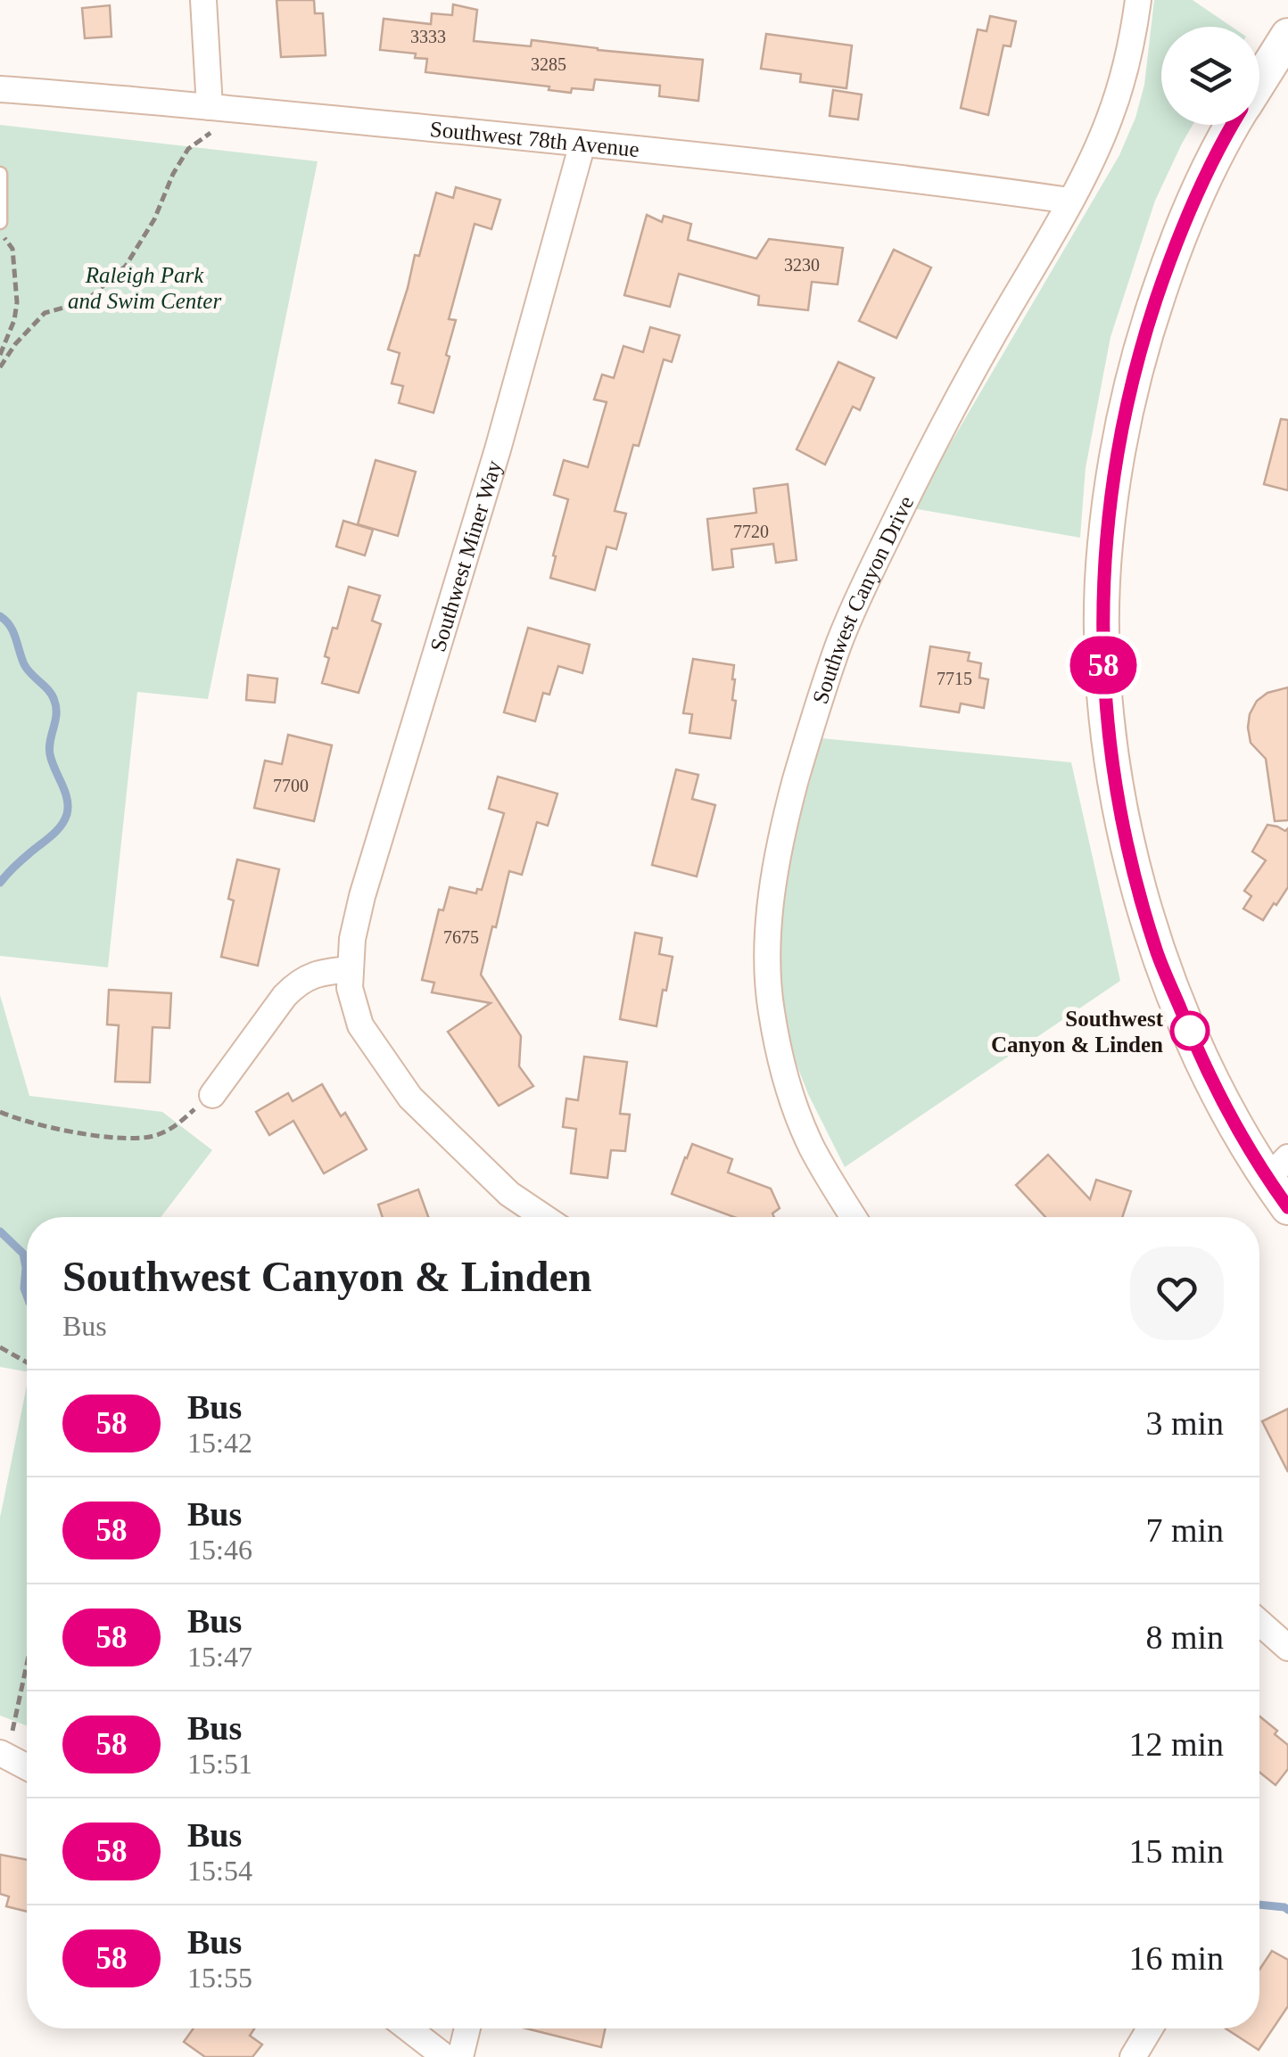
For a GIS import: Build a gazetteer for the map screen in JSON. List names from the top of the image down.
{
  "streets": {
    "street": ["Southwest 78th Avenue", "Southwest Miner Way", "Southwest Canyon Drive"]
  },
  "crossings": [
    ["Southwest 78th Avenue", "Southwest Miner Way"],
    ["Southwest 78th Avenue", "Southwest Canyon Drive"]
  ],
  "parks": ["Raleigh Park and Swim Center"],
  "places": ["Southwest Canyon & Linden"],
  "lines": ["bus line 58"],
  "house_numbers": [
    "3333",
    "3285",
    "3230",
    "7720",
    "7715",
    "7700",
    "7675"
  ],
  "page": {
    "on_map": "58",
    "heading": ["Southwest Canyon & Linden", "Bus"],
    "list": [
      {
        "mark": "58",
        "name": "Bus",
        "note": "15:42",
        "value": "3 min"
      },
      {
        "mark": "58",
        "name": "Bus",
        "note": "15:46",
        "value": "7 min"
      },
      {
        "mark": "58",
        "name": "Bus",
        "note": "15:47",
        "value": "8 min"
      },
      {
        "mark": "58",
        "name": "Bus",
        "note": "15:51",
        "value": "12 min"
      },
      {
        "mark": "58",
        "name": "Bus",
        "note": "15:54",
        "value": "15 min"
      },
      {
        "mark": "58",
        "name": "Bus",
        "note": "15:55",
        "value": "16 min"
      }
    ]
  }
}
